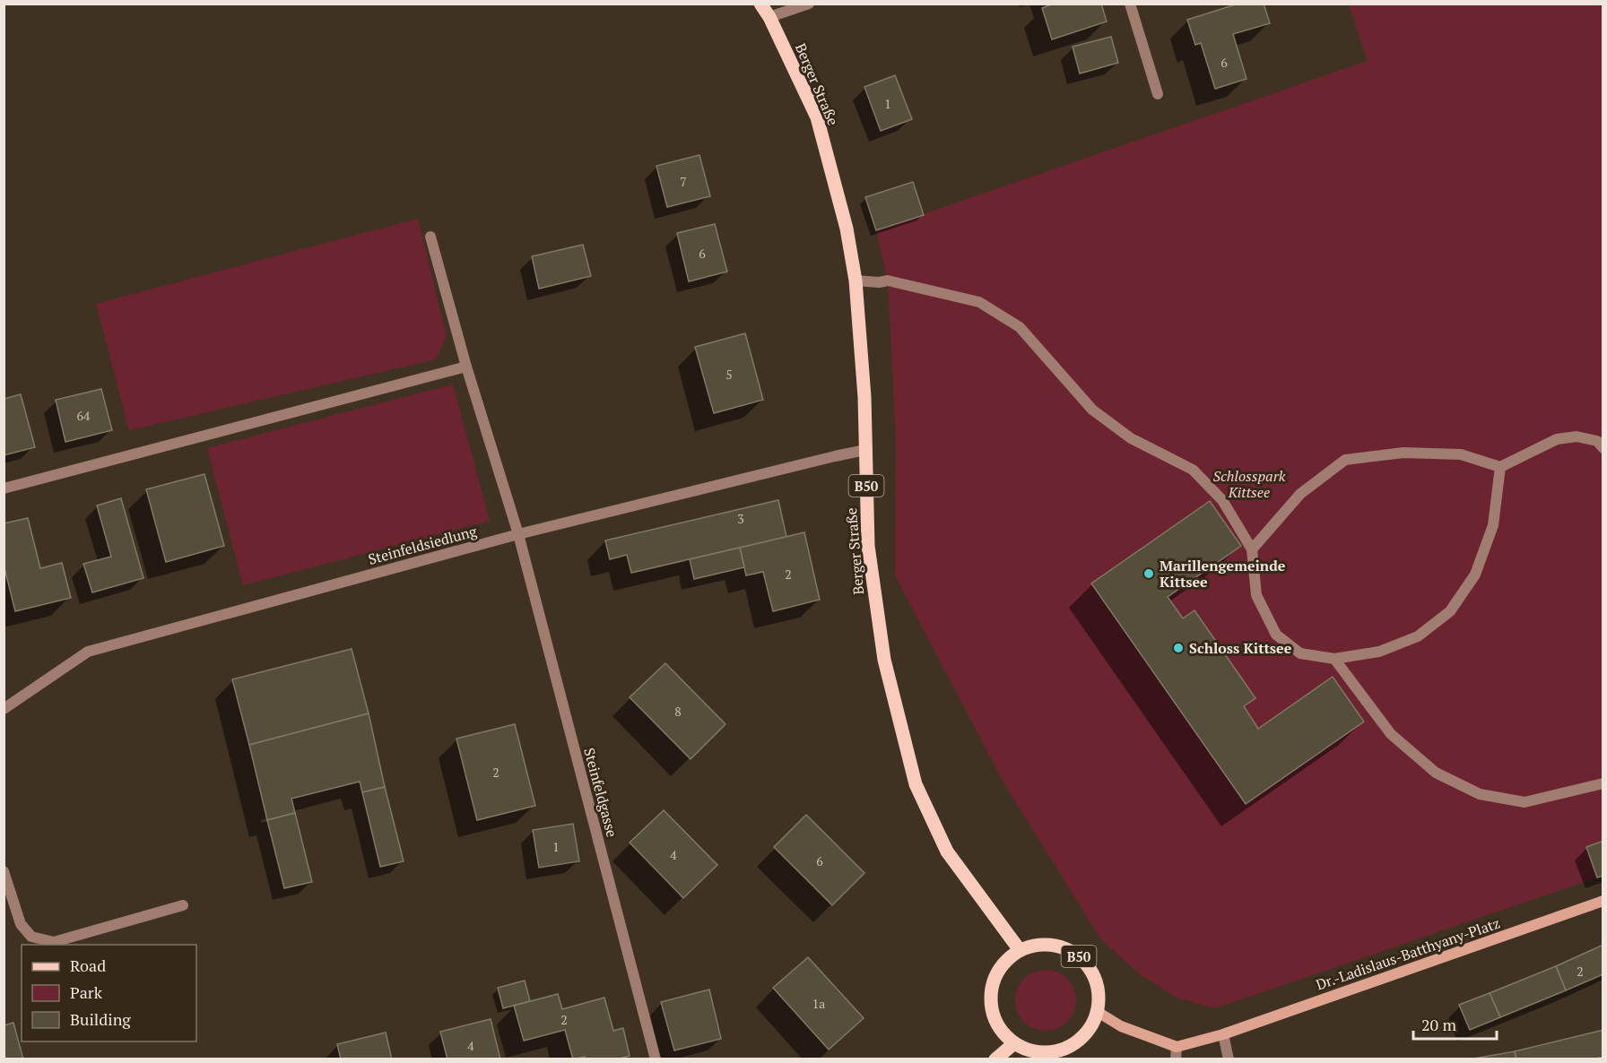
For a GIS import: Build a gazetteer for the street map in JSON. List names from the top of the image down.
{
  "streets": {
    "main road": ["Berger Straße", "B50"],
    "street": ["Steinfeldsiedlung", "Steinfeldgasse", "Dr.-Ladislaus-Batthyany-Platz"]
  },
  "crossings": [
    ["Berger Straße", "B50"],
    ["Berger Straße", "Steinfeldsiedlung"],
    ["Steinfeldsiedlung", "Steinfeldgasse"]
  ],
  "parks": ["Schlosspark Kittsee"],
  "places": ["Marillengemeinde Kittsee", "Schloss Kittsee"],
  "house_numbers": [
    "6",
    "1",
    "7",
    "6",
    "5",
    "64",
    "3",
    "2",
    "8",
    "2",
    "1",
    "4",
    "6",
    "2",
    "1a",
    "2",
    "4"
  ],
  "legend": ["Road", "Park", "Building"],
  "scale_bar": "20 m"
}
